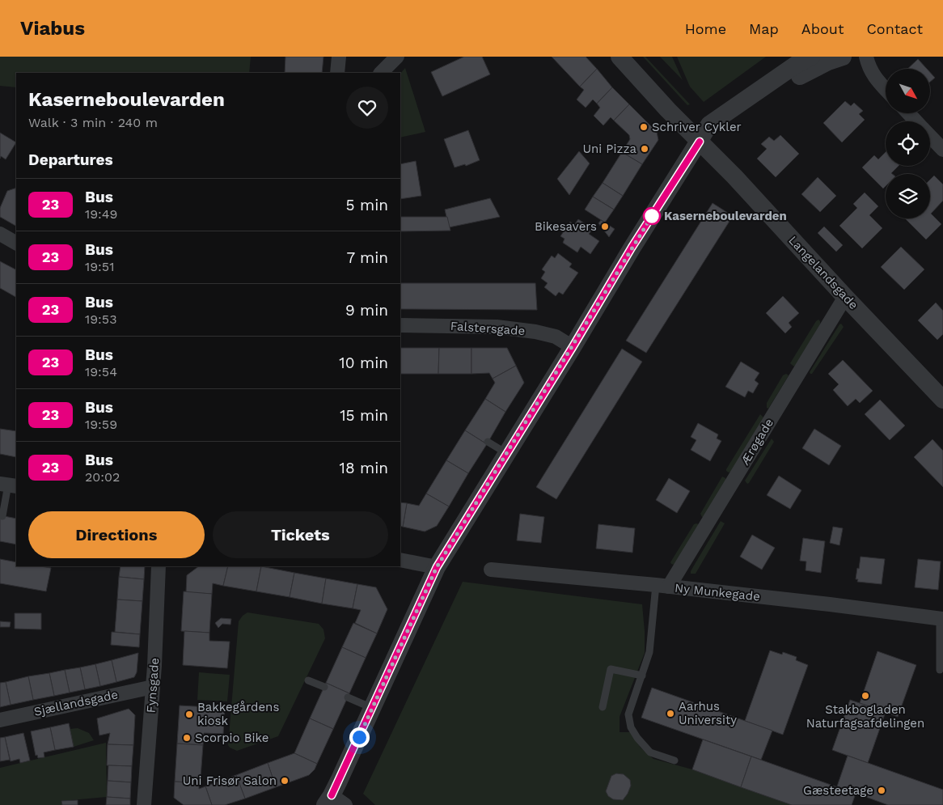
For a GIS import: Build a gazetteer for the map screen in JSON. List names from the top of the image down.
{
  "streets": {
    "street": [
      "Langelandsgade",
      "Falstersgade",
      "Ærøgade",
      "Ny Munkegade",
      "Fynsgade",
      "Sjællandsgade"
    ]
  },
  "crossings": [
    ["Langelandsgade", "Ærøgade"],
    ["Ærøgade", "Ny Munkegade"],
    ["Fynsgade", "Sjællandsgade"]
  ],
  "places": [
    "Schriver Cykler",
    "Uni Pizza",
    "Kaserneboulevarden",
    "Bikesavers",
    "Stakbogladen Naturfagsafdelingen",
    "Aarhus University",
    "Bakkegårdens kiosk",
    "Scorpio Bike",
    "Uni Frisør Salon",
    "Gæsteetage"
  ],
  "lines": ["bus line 23"],
  "north": "bottom right",
  "page": {
    "header": "Viabus",
    "nav": [
      "Home",
      "Map",
      "About",
      "Contact"
    ],
    "heading": [
      ["Kaserneboulevarden", "Walk · 3 min · 240 m"],
      "Departures"
    ],
    "list": [
      {
        "mark": "23",
        "name": "Bus",
        "note": "19:49",
        "value": "5 min"
      },
      {
        "mark": "23",
        "name": "Bus",
        "note": "19:51",
        "value": "7 min"
      },
      {
        "mark": "23",
        "name": "Bus",
        "note": "19:53",
        "value": "9 min"
      },
      {
        "mark": "23",
        "name": "Bus",
        "note": "19:54",
        "value": "10 min"
      },
      {
        "mark": "23",
        "name": "Bus",
        "note": "19:59",
        "value": "15 min"
      },
      {
        "mark": "23",
        "name": "Bus",
        "note": "20:02",
        "value": "18 min"
      }
    ],
    "buttons": ["Directions", "Tickets"]
  }
}
